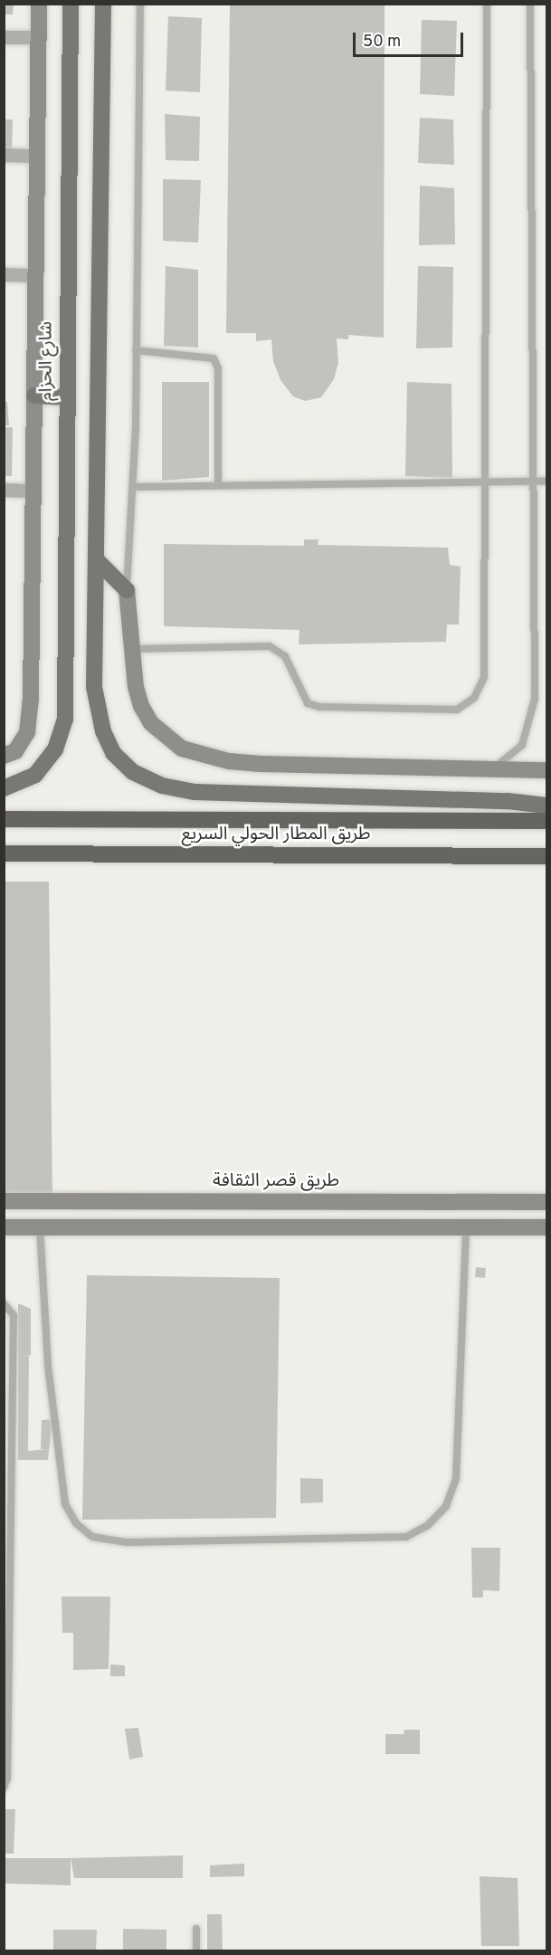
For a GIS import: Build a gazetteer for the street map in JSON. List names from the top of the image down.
{
  "streets": {
    "highway": ["طريق المطار الحولي السريع"],
    "main road": ["شارع الحزام"],
    "street": ["طريق قصر الثقافة"]
  },
  "scale_bar": "50 m"
}
